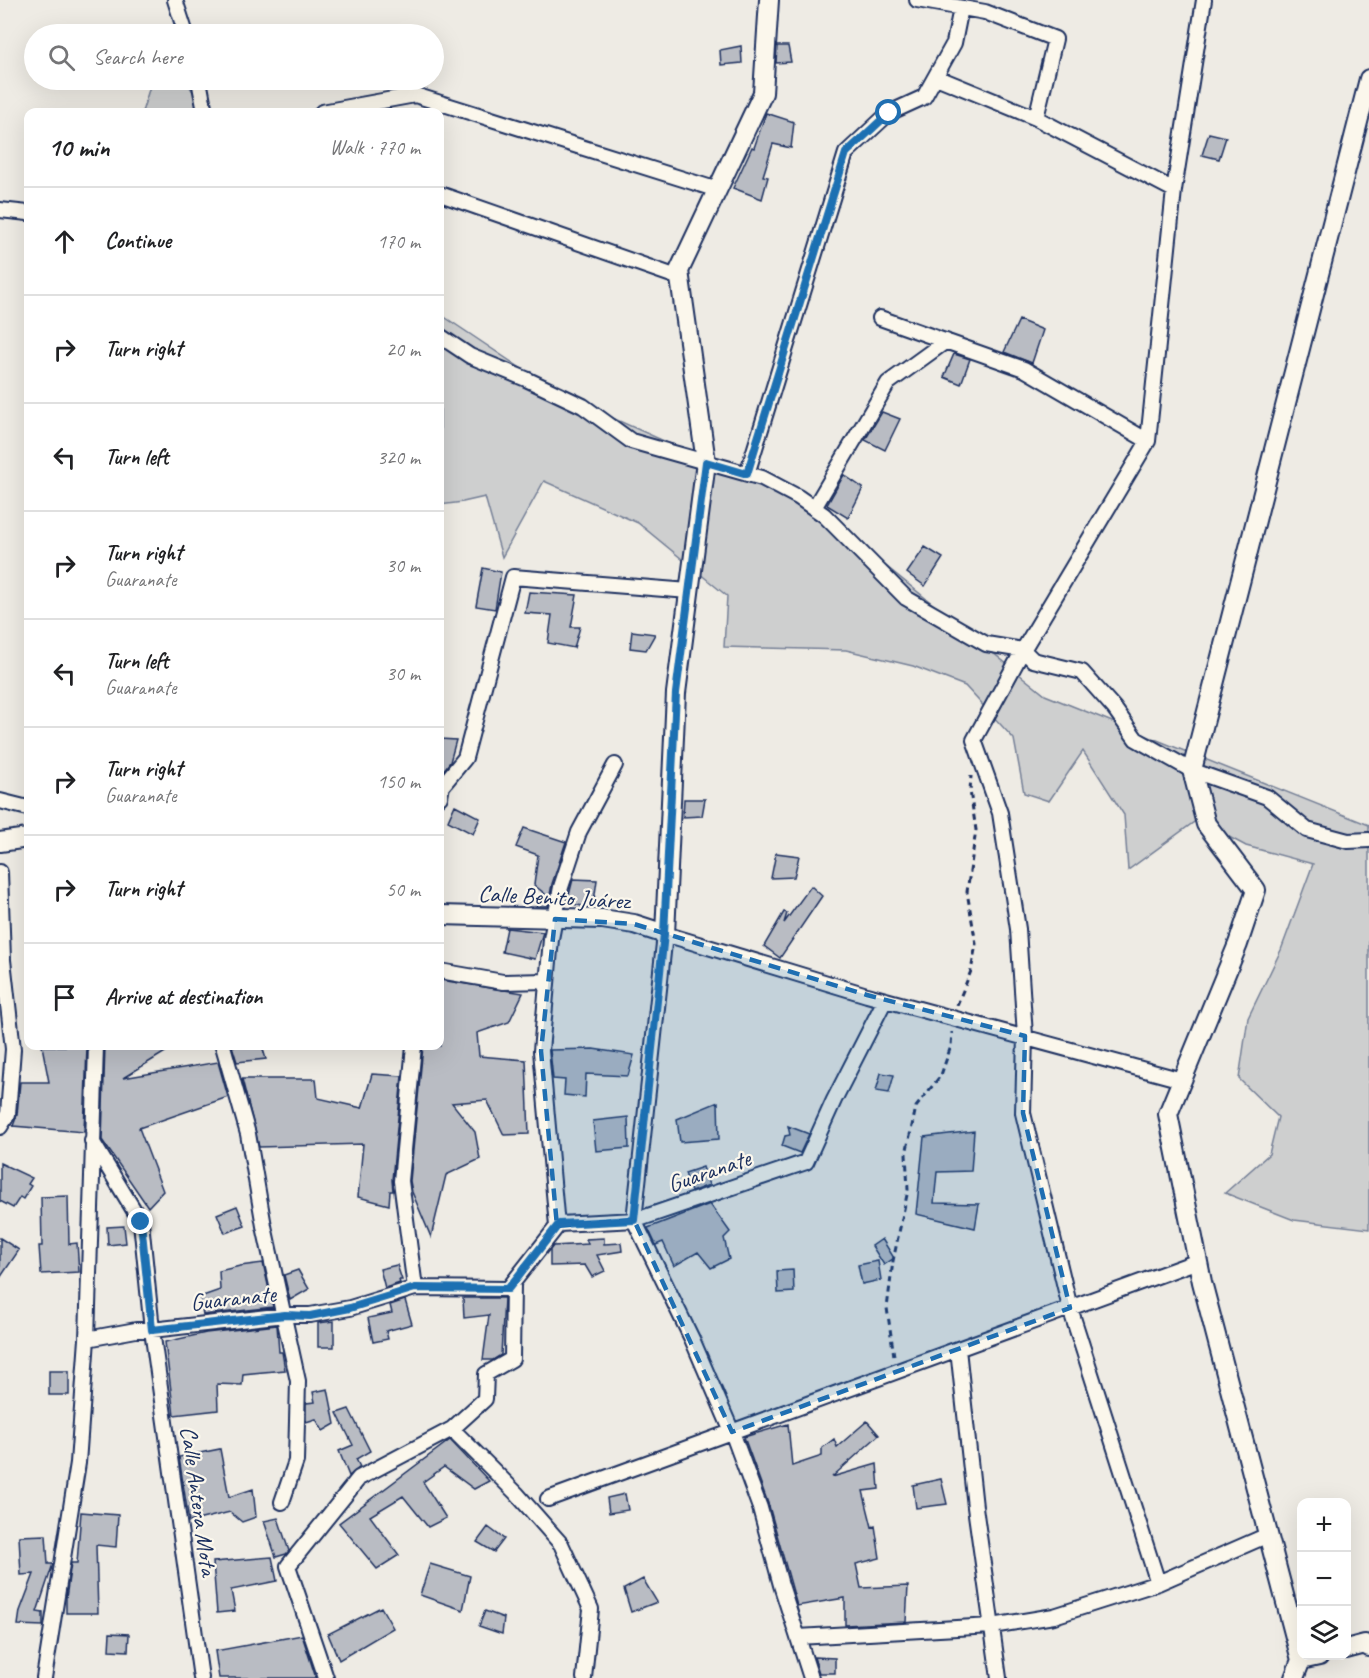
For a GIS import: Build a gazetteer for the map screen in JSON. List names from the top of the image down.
{
  "streets": {
    "main road": ["Calle Benito Juárez"],
    "street": ["Guaranate", "Calle Antera Mota"]
  },
  "crossings": [
    ["Guaranate", "Calle Antera Mota"]
  ],
  "page": {
    "search": "Search here",
    "heading": ["10 min", "Walk · 770 m"],
    "list": [
      ["Continue", "170 m"],
      ["Turn right", "20 m"],
      ["Turn left", "320 m"],
      ["Turn right", "Guaranate", "30 m"],
      ["Turn left", "Guaranate", "30 m"],
      ["Turn right", "Guaranate", "150 m"],
      ["Turn right", "50 m"],
      "Arrive at destination"
    ],
    "map_buttons": ["+", "−"]
  }
}
